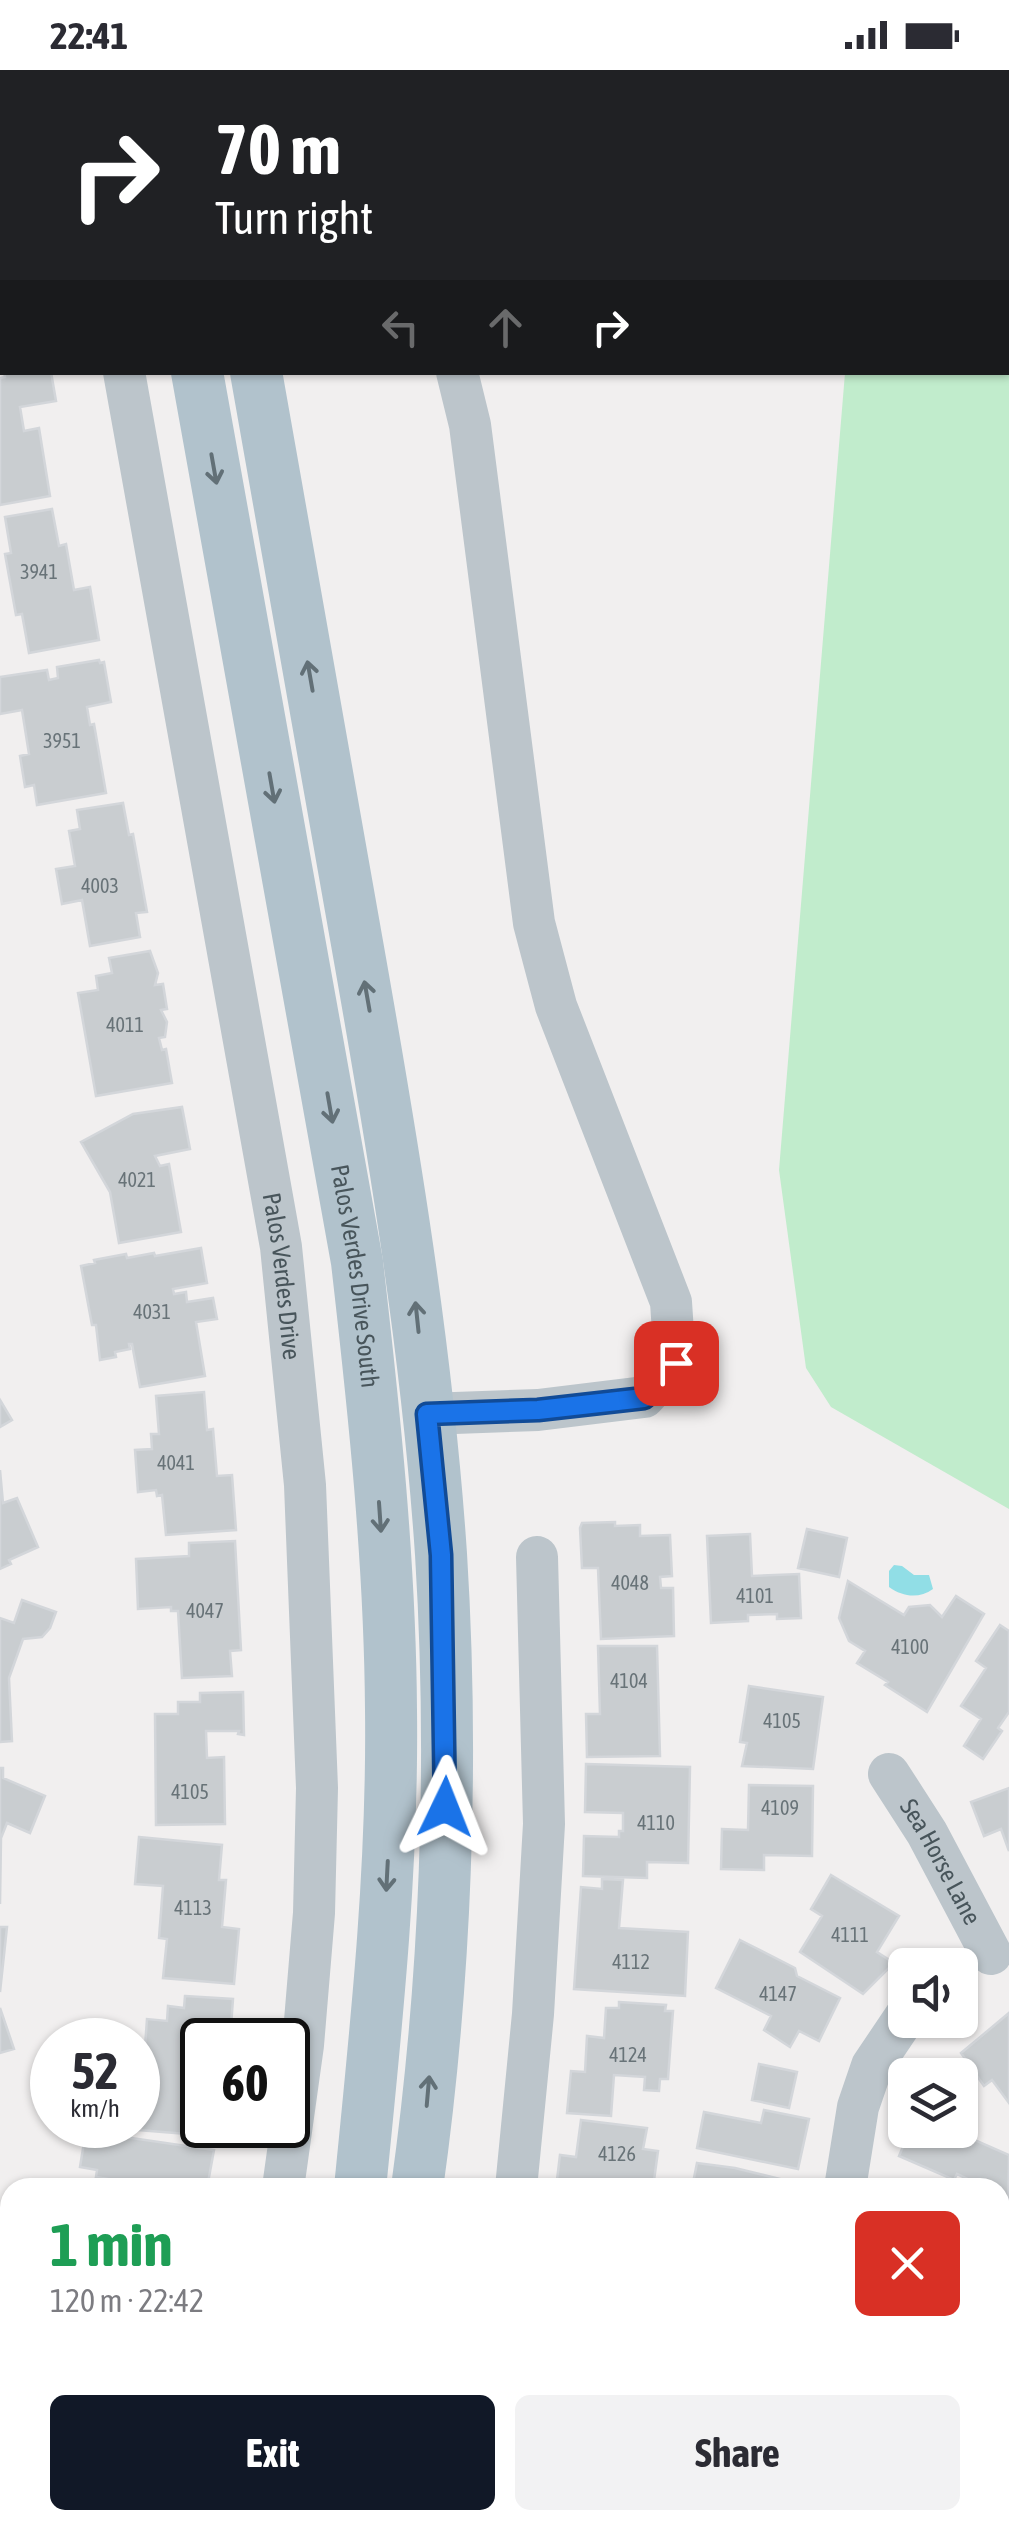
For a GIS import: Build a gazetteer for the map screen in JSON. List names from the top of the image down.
{
  "streets": {
    "main road": ["Palos Verdes Drive South"],
    "street": ["Palos Verdes Drive", "Sea Horse Lane"]
  },
  "house_numbers": [
    "3941",
    "3951",
    "4003",
    "4011",
    "4021",
    "4031",
    "4041",
    "4048",
    "4101",
    "4047",
    "4100",
    "4104",
    "4105",
    "4105",
    "4109",
    "4110",
    "4113",
    "4111",
    "4112",
    "4147",
    "4124",
    "4126"
  ],
  "page": {
    "status": "22:41",
    "turn": ["70 m", "Turn right"],
    "speed": "52 km/h",
    "limit": "60",
    "heading": ["1 min", "120 m · 22:42"],
    "buttons": ["Exit", "Share"]
  }
}
